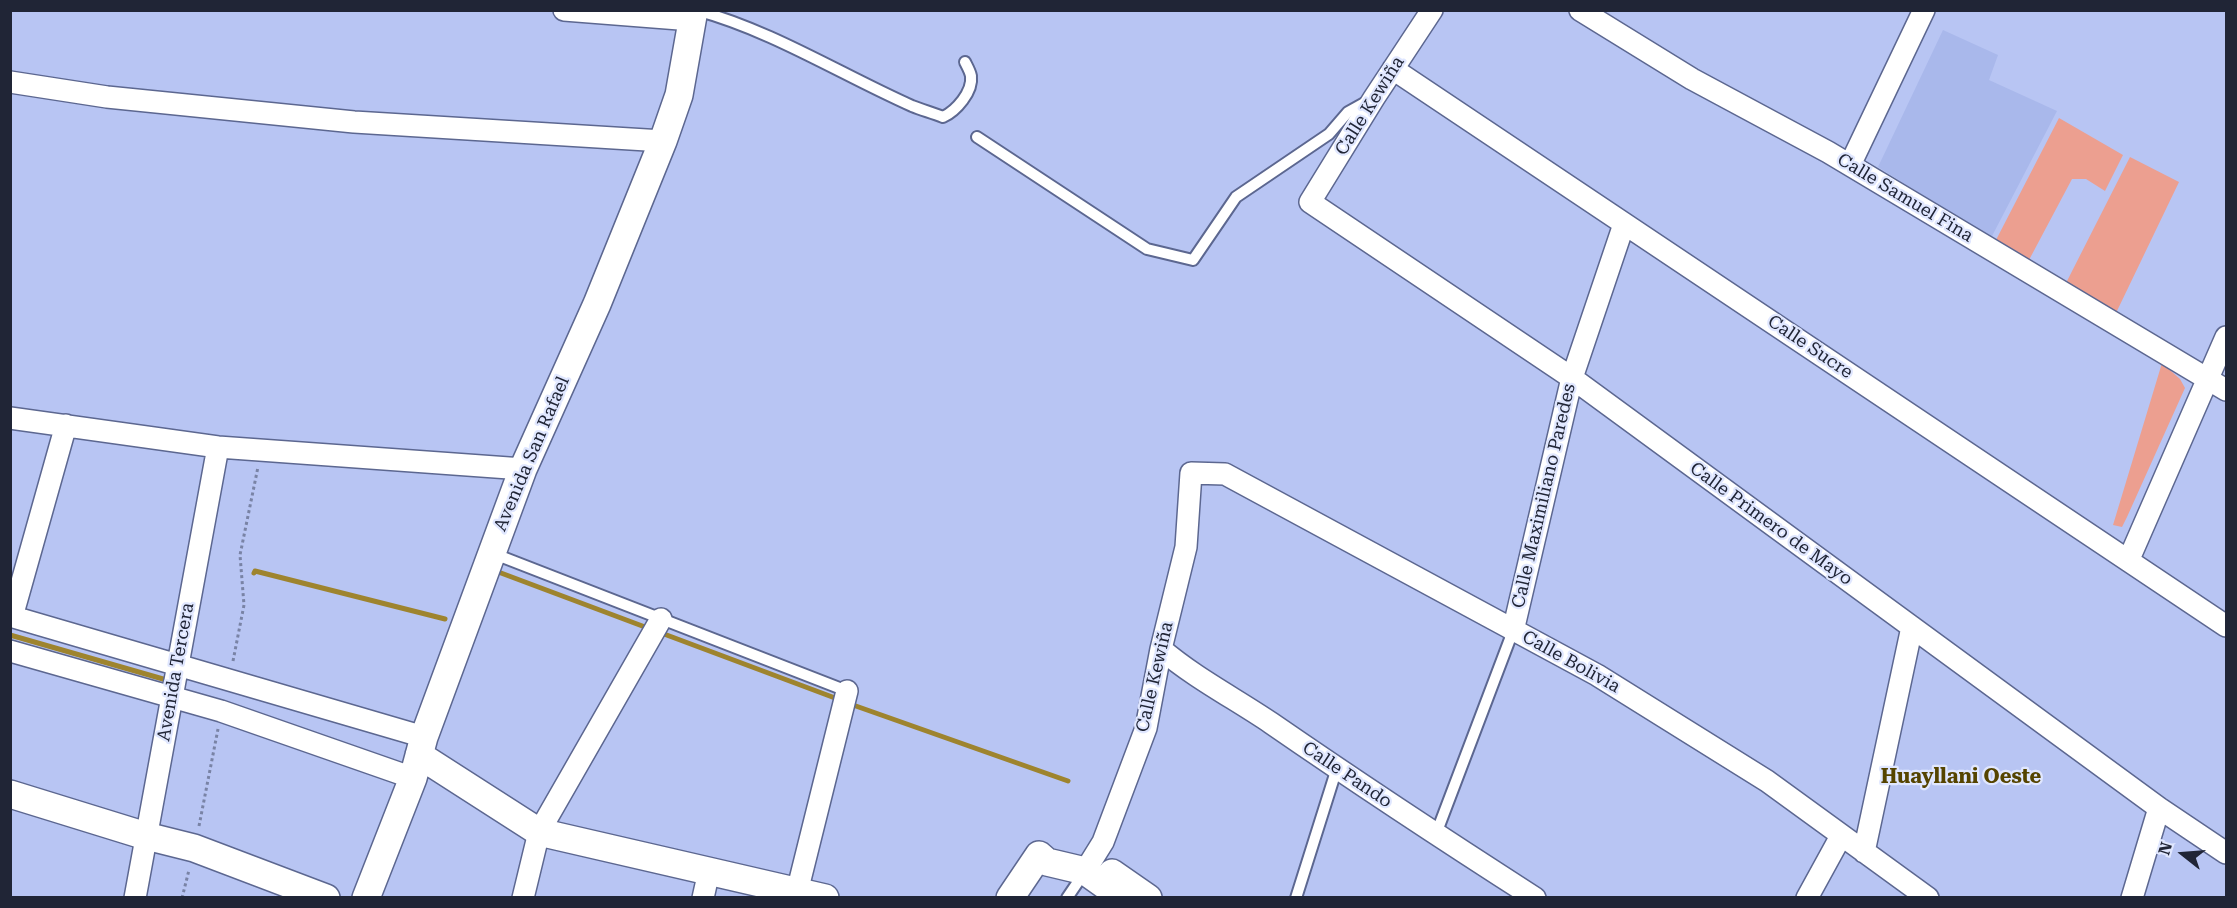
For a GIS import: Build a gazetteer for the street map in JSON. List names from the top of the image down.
{
  "streets": {
    "street": [
      "Calle Kewiña",
      "Calle Samuel Fina",
      "Calle Sucre",
      "Avenida San Rafael",
      "Calle Maximiliano Paredes",
      "Calle Primero de Mayo",
      "Calle Bolivia",
      "Avenida Tercera",
      "Calle Pando"
    ]
  },
  "crossings": [
    ["Calle Kewiña", "Calle Sucre"],
    ["Calle Kewiña", "Calle Primero de Mayo"],
    ["Calle Kewiña", "Calle Bolivia"],
    ["Calle Kewiña", "Calle Pando"],
    ["Calle Sucre", "Calle Maximiliano Paredes"],
    ["Calle Maximiliano Paredes", "Calle Primero de Mayo"],
    ["Calle Maximiliano Paredes", "Calle Bolivia"],
    ["Calle Maximiliano Paredes", "Calle Pando"]
  ],
  "districts": ["Huayllani Oeste"],
  "north": "left"
}
